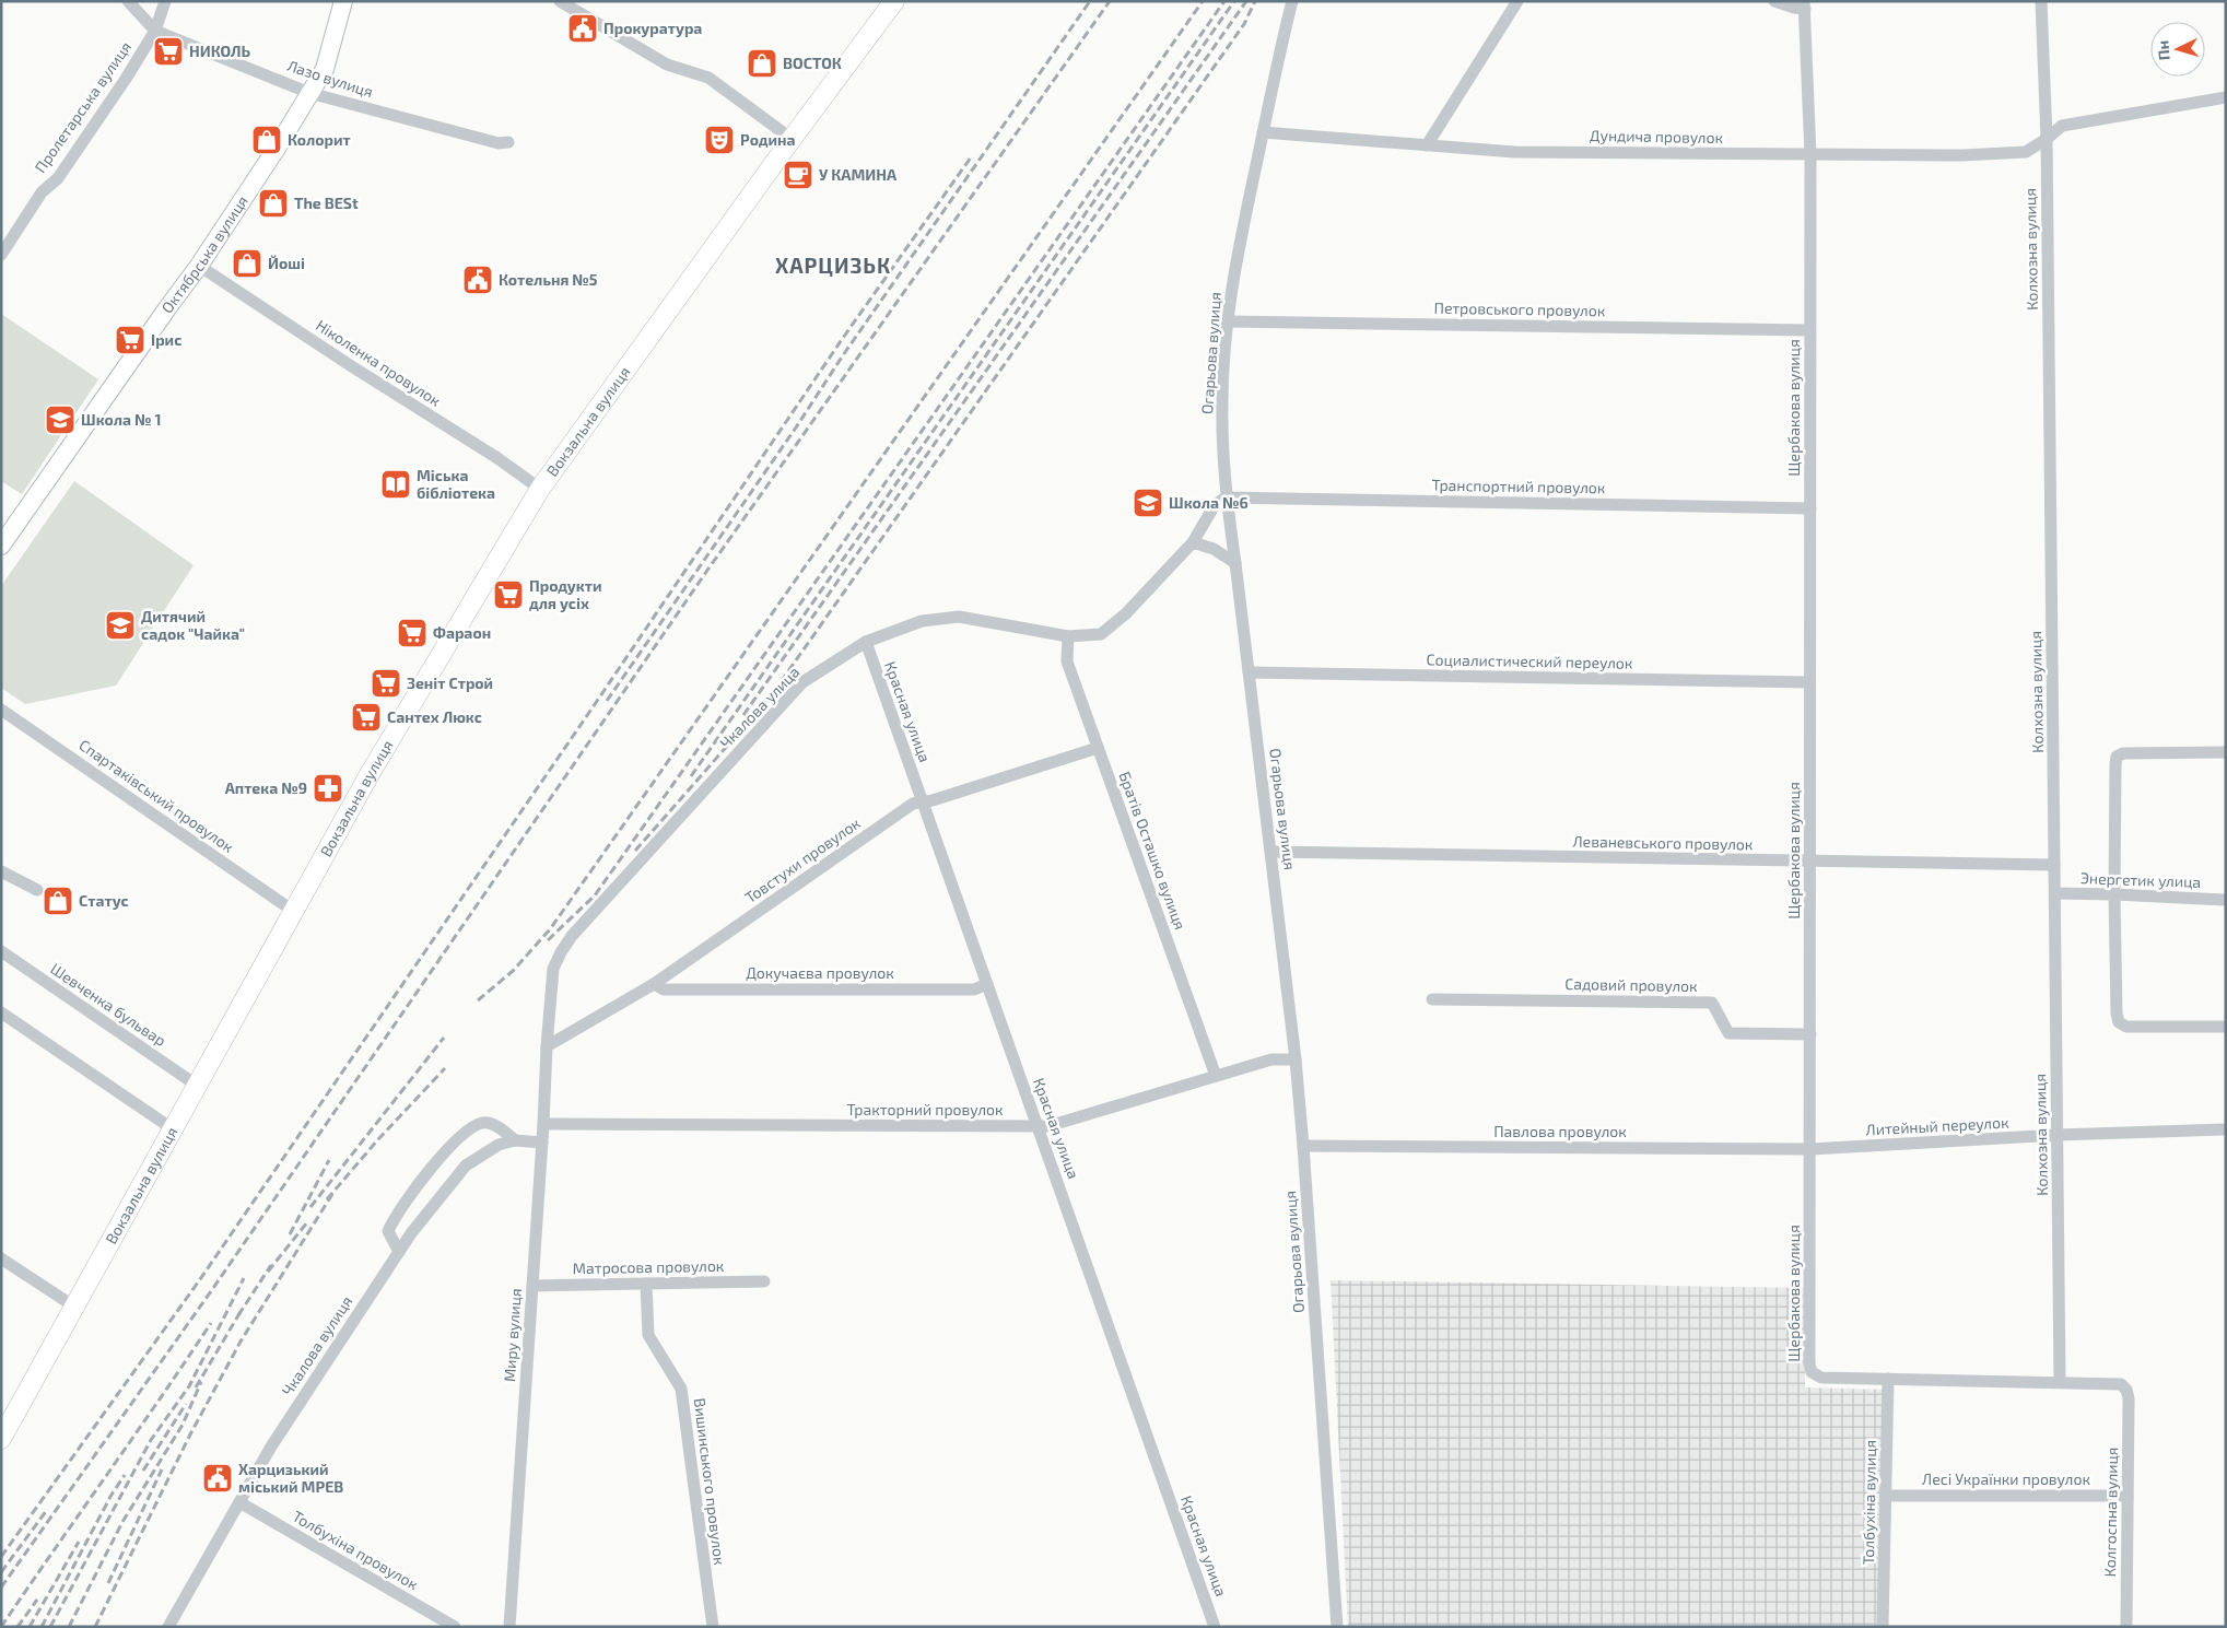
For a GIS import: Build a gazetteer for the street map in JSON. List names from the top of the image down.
{
  "streets": {
    "main road": ["Октябрська вулиця", "Вокзальна вулиця"],
    "street": [
      "Лазо вулиця",
      "Пролетарська вулиця",
      "Дундича провулок",
      "Колхозна вулиця",
      "Петровського провулок",
      "Огарьова вулиця",
      "Ніколенка провулок",
      "Щербакова вулиця",
      "Транспортний провулок",
      "Социалистический переулок",
      "Чкалова улица",
      "Красная улица",
      "Спартаківський провулок",
      "Леваневського провулок",
      "Братів Осташко вулиця",
      "Товстухи провулок",
      "Энергетик улица",
      "Докучаєва провулок",
      "Садовий провулок",
      "Шевченка бульвар",
      "Тракторний провулок",
      "Литейный переулок",
      "Павлова провулок",
      "Матросова провулок",
      "Миру вулиця",
      "Чкалова вулиця",
      "Лесі Українки провулок",
      "Вишинського провулок",
      "Толбухіна вулиця",
      "Колгоспна вулиця",
      "Толбухіна провулок"
    ]
  },
  "crossings": [
    ["Лазо вулиця", "Пролетарська вулиця"],
    ["Лазо вулиця", "Октябрська вулиця"],
    ["Дундича провулок", "Колхозна вулиця"],
    ["Дундича провулок", "Огарьова вулиця"],
    ["Дундича провулок", "Щербакова вулиця"],
    ["Колхозна вулиця", "Щербакова вулиця"],
    ["Колхозна вулиця", "Леваневського провулок"],
    ["Колхозна вулиця", "Энергетик улица"],
    ["Колхозна вулиця", "Литейный переулок"],
    ["Октябрська вулиця", "Ніколенка провулок"],
    ["Петровського провулок", "Огарьова вулиця"],
    ["Петровського провулок", "Щербакова вулиця"],
    ["Огарьова вулиця", "Транспортний провулок"],
    ["Огарьова вулиця", "Социалистический переулок"],
    ["Огарьова вулиця", "Чкалова улица"],
    ["Огарьова вулиця", "Леваневського провулок"],
    ["Огарьова вулиця", "Тракторний провулок"],
    ["Огарьова вулиця", "Павлова провулок"],
    ["Ніколенка провулок", "Вокзальна вулиця"],
    ["Щербакова вулиця", "Транспортний провулок"],
    ["Щербакова вулиця", "Социалистический переулок"],
    ["Щербакова вулиця", "Леваневського провулок"],
    ["Щербакова вулиця", "Садовий провулок"],
    ["Щербакова вулиця", "Литейный переулок"],
    ["Щербакова вулиця", "Павлова провулок"],
    ["Щербакова вулиця", "Толбухіна вулиця"],
    ["Щербакова вулиця", "Колгоспна вулиця"],
    ["Вокзальна вулиця", "Спартаківський провулок"],
    ["Вокзальна вулиця", "Шевченка бульвар"],
    ["Транспортний провулок", "Чкалова улица"],
    ["Чкалова улица", "Красная улица"],
    ["Чкалова улица", "Братів Осташко вулиця"],
    ["Чкалова улица", "Товстухи провулок"],
    ["Чкалова улица", "Миру вулиця"],
    ["Красная улица", "Товстухи провулок"],
    ["Красная улица", "Докучаєва провулок"],
    ["Красная улица", "Тракторний провулок"],
    ["Братів Осташко вулиця", "Товстухи провулок"],
    ["Братів Осташко вулиця", "Тракторний провулок"],
    ["Товстухи провулок", "Докучаєва провулок"],
    ["Товстухи провулок", "Миру вулиця"],
    ["Тракторний провулок", "Миру вулиця"],
    ["Литейный переулок", "Павлова провулок"],
    ["Матросова провулок", "Миру вулиця"],
    ["Матросова провулок", "Вишинського провулок"],
    ["Миру вулиця", "Чкалова вулиця"],
    ["Чкалова вулиця", "Толбухіна провулок"],
    ["Лесі Українки провулок", "Толбухіна вулиця"],
    ["Лесі Українки провулок", "Колгоспна вулиця"]
  ],
  "districts": ["ХАРЦИЗЬК"],
  "places": {
    "public building": ["Прокуратура", "Котельня №5", "Харцизький міський МРЕВ"],
    "supermarket": [
      "НИКОЛЬ",
      "Ірис",
      "Продукти для усіх",
      "Фараон",
      "Зеніт Строй",
      "Сантех Люкс"
    ],
    "shop": [
      "ВОСТОК",
      "Колорит",
      "The BESt",
      "Йоші",
      "Статус"
    ],
    "theatre": ["Родина"],
    "cafe": ["У КАМИНА"],
    "school or university": ["Школа № 1", "Школа №6", "Дитячий садок \"Чайка\""],
    "library": ["Міська бібліотека"],
    "pharmacy": ["Аптека №9"]
  },
  "north": "left"
}
